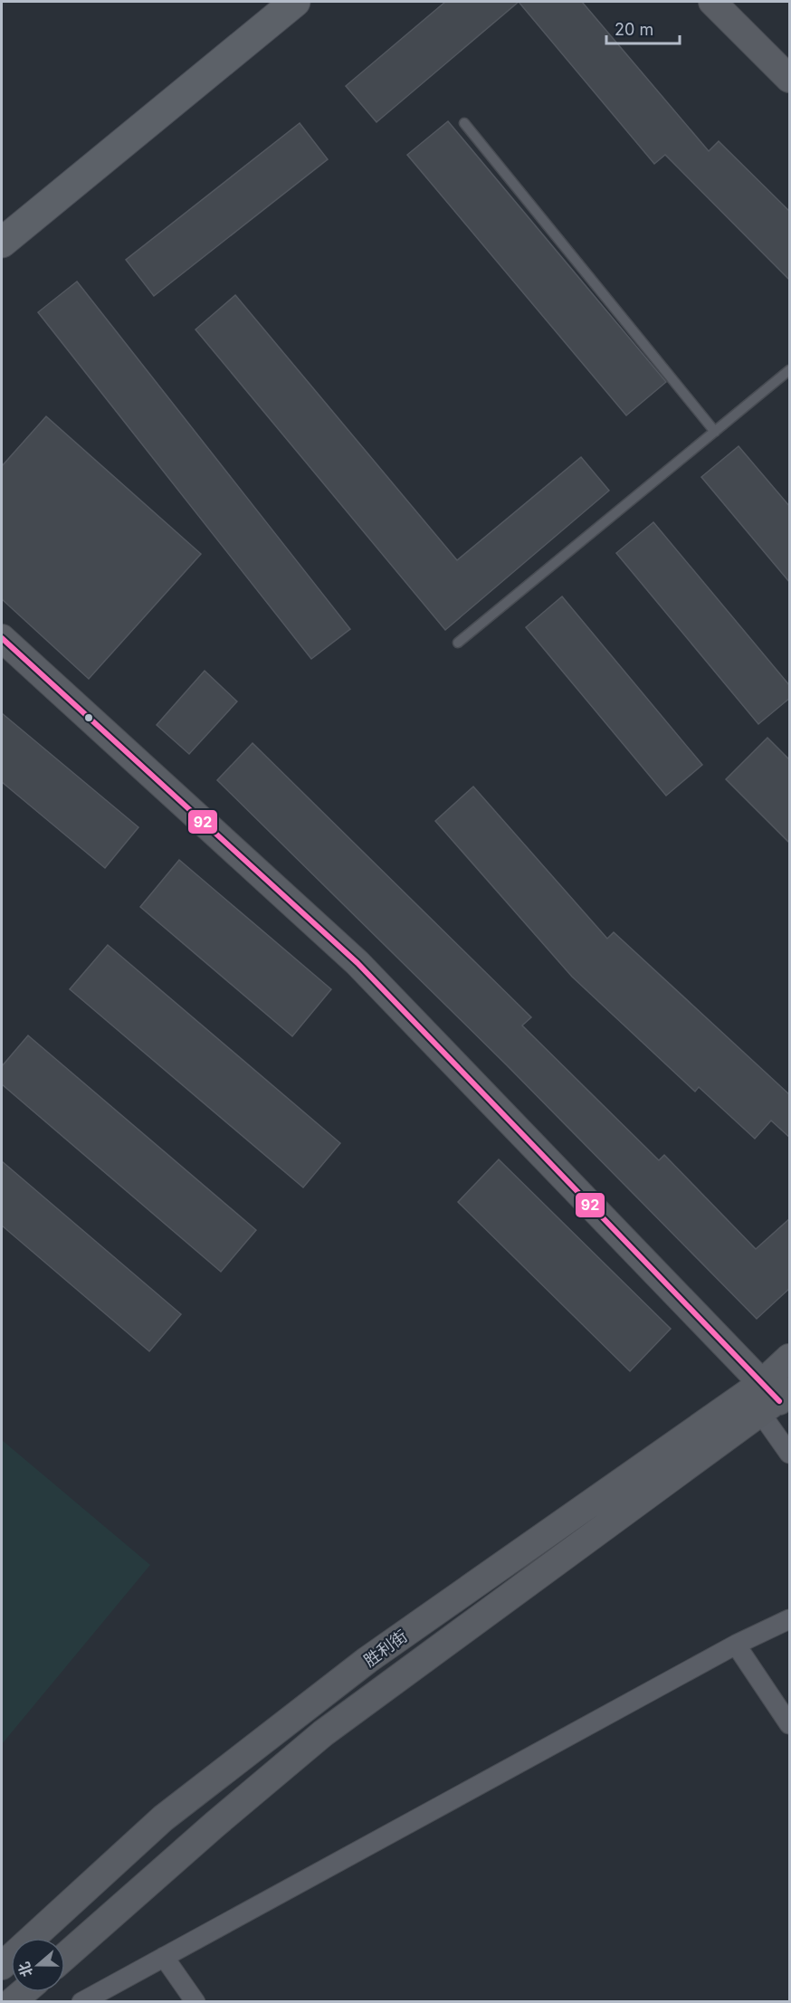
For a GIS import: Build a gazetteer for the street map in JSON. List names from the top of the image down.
{
  "streets": {
    "street": ["胜利街"]
  },
  "lines": ["transit line 92"],
  "scale_bar": "20 m",
  "north": "left"
}
